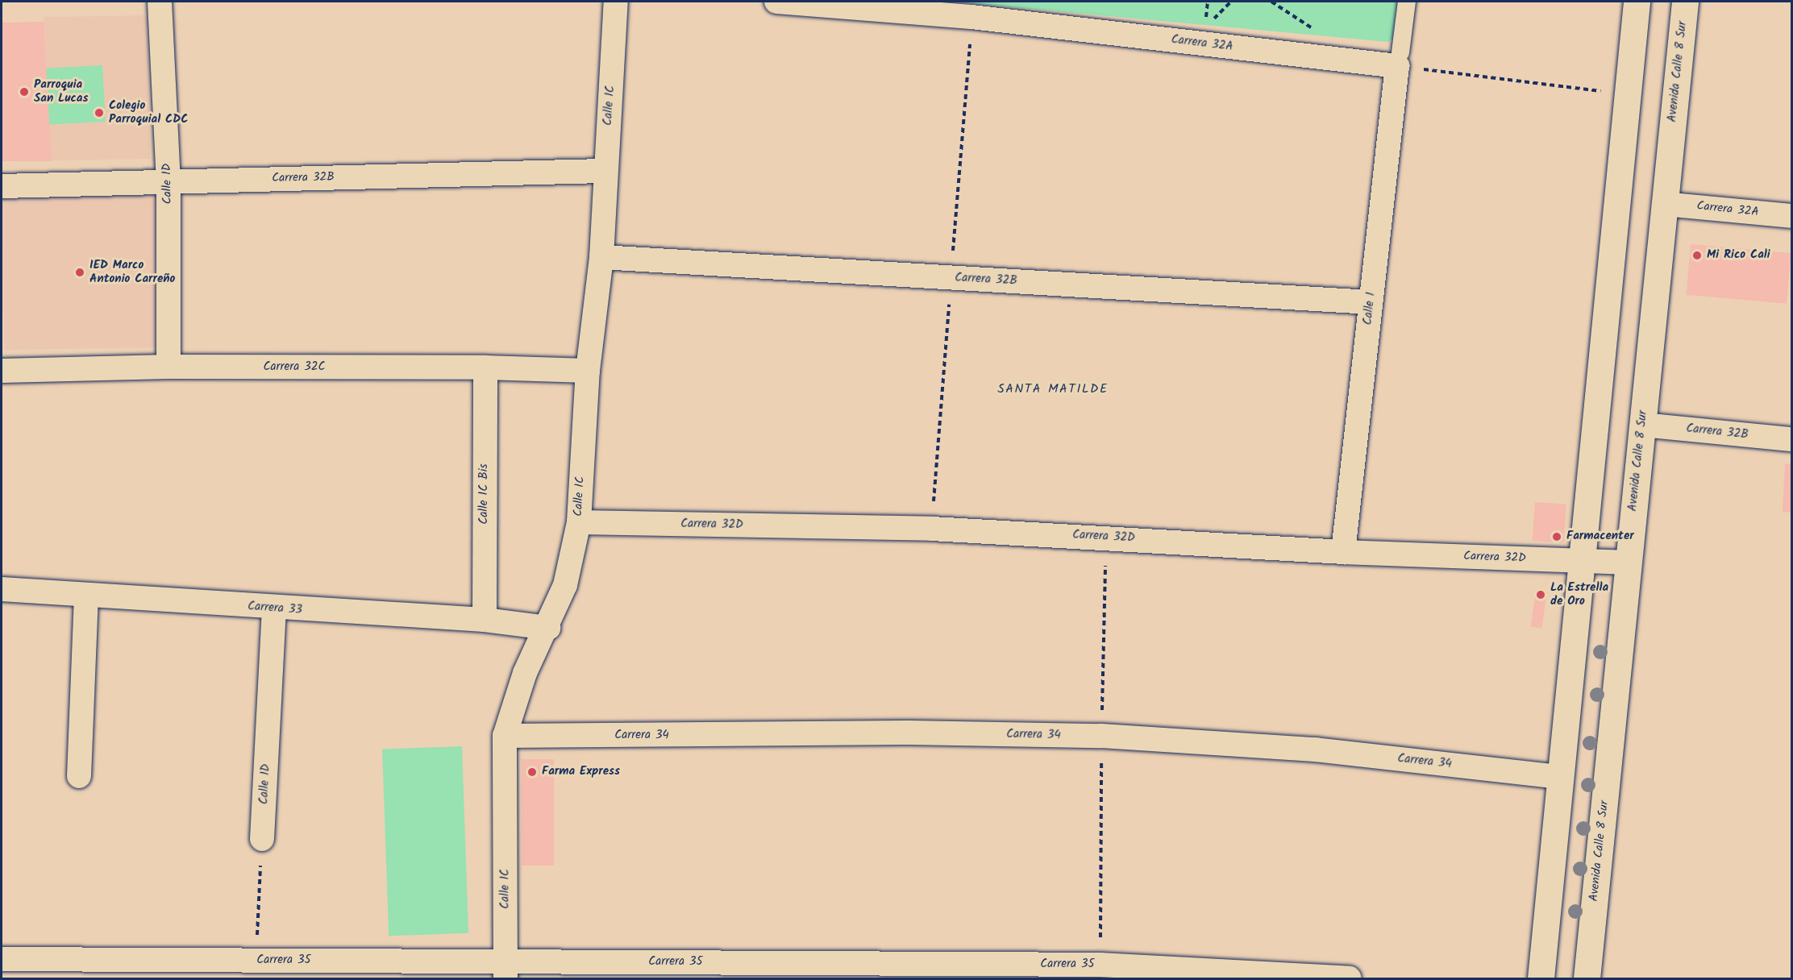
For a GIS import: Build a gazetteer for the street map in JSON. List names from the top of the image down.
{
  "streets": {
    "main road": ["Avenida Calle 8 Sur"],
    "street": [
      "Carrera 32A",
      "Calle 1C",
      "Carrera 32B",
      "Calle 1D",
      "Calle 1",
      "Carrera 32C",
      "Calle 1C Bis",
      "Carrera 32D",
      "Carrera 33",
      "Carrera 34",
      "Carrera 35"
    ]
  },
  "crossings": [
    ["Carrera 32A", "Avenida Calle 8 Sur"],
    ["Carrera 32A", "Calle 1"],
    ["Avenida Calle 8 Sur", "Carrera 32B"],
    ["Avenida Calle 8 Sur", "Carrera 32D"],
    ["Calle 1C", "Carrera 32B"],
    ["Calle 1C", "Carrera 32C"],
    ["Calle 1C", "Carrera 32D"],
    ["Calle 1C", "Carrera 33"],
    ["Calle 1C", "Carrera 34"],
    ["Calle 1C", "Carrera 35"],
    ["Carrera 32B", "Calle 1D"],
    ["Carrera 32B", "Calle 1"],
    ["Calle 1D", "Carrera 32C"],
    ["Calle 1D", "Carrera 33"],
    ["Calle 1", "Carrera 32D"],
    ["Carrera 32C", "Calle 1C Bis"],
    ["Calle 1C Bis", "Carrera 33"]
  ],
  "districts": ["SANTA MATILDE"],
  "places": [
    "Parroquia San Lucas",
    "Colegio Parroquial CDC",
    "Mi Rico Cali",
    "IED Marco Antonio Carreño",
    "Farmacenter",
    "La Estrella de Oro",
    "Farma Express"
  ]
}
